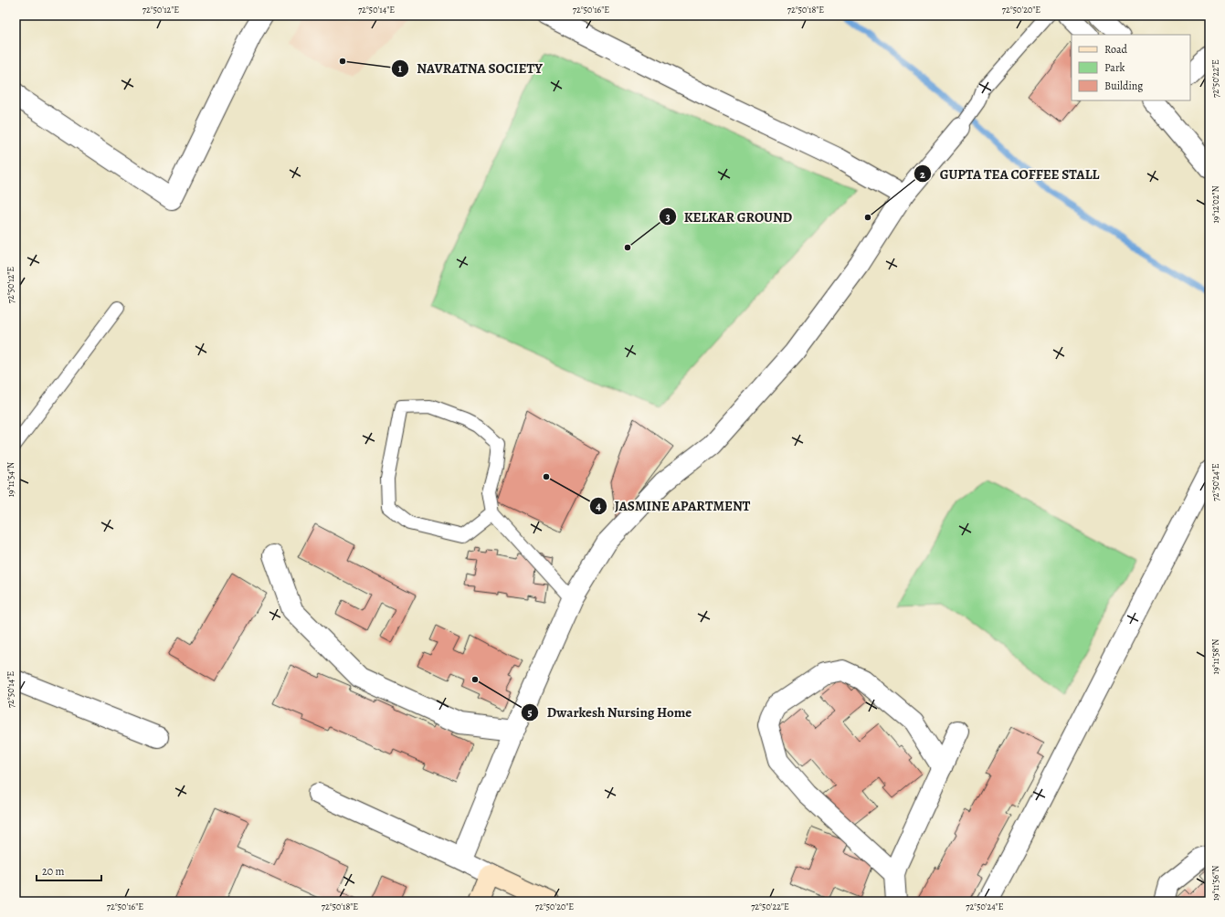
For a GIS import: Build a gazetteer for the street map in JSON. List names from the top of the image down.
{
  "places": [
    "NAVRATNA SOCIETY",
    "GUPTA TEA COFFEE STALL",
    "KELKAR GROUND",
    "JASMINE APARTMENT",
    "Dwarkesh Nursing Home"
  ],
  "legend": ["Road", "Park", "Building"],
  "scale_bar": "20 m",
  "coordinates": [
    "72°50'12\"E",
    "72°50'14\"E",
    "72°50'16\"E",
    "72°50'18\"E",
    "72°50'20\"E",
    "72°50'22\"E",
    "19°12'02\"N",
    "19°11'54\"N",
    "72°50'24\"E",
    "19°11'58\"N",
    "19°11'56\"N"
  ]
}
